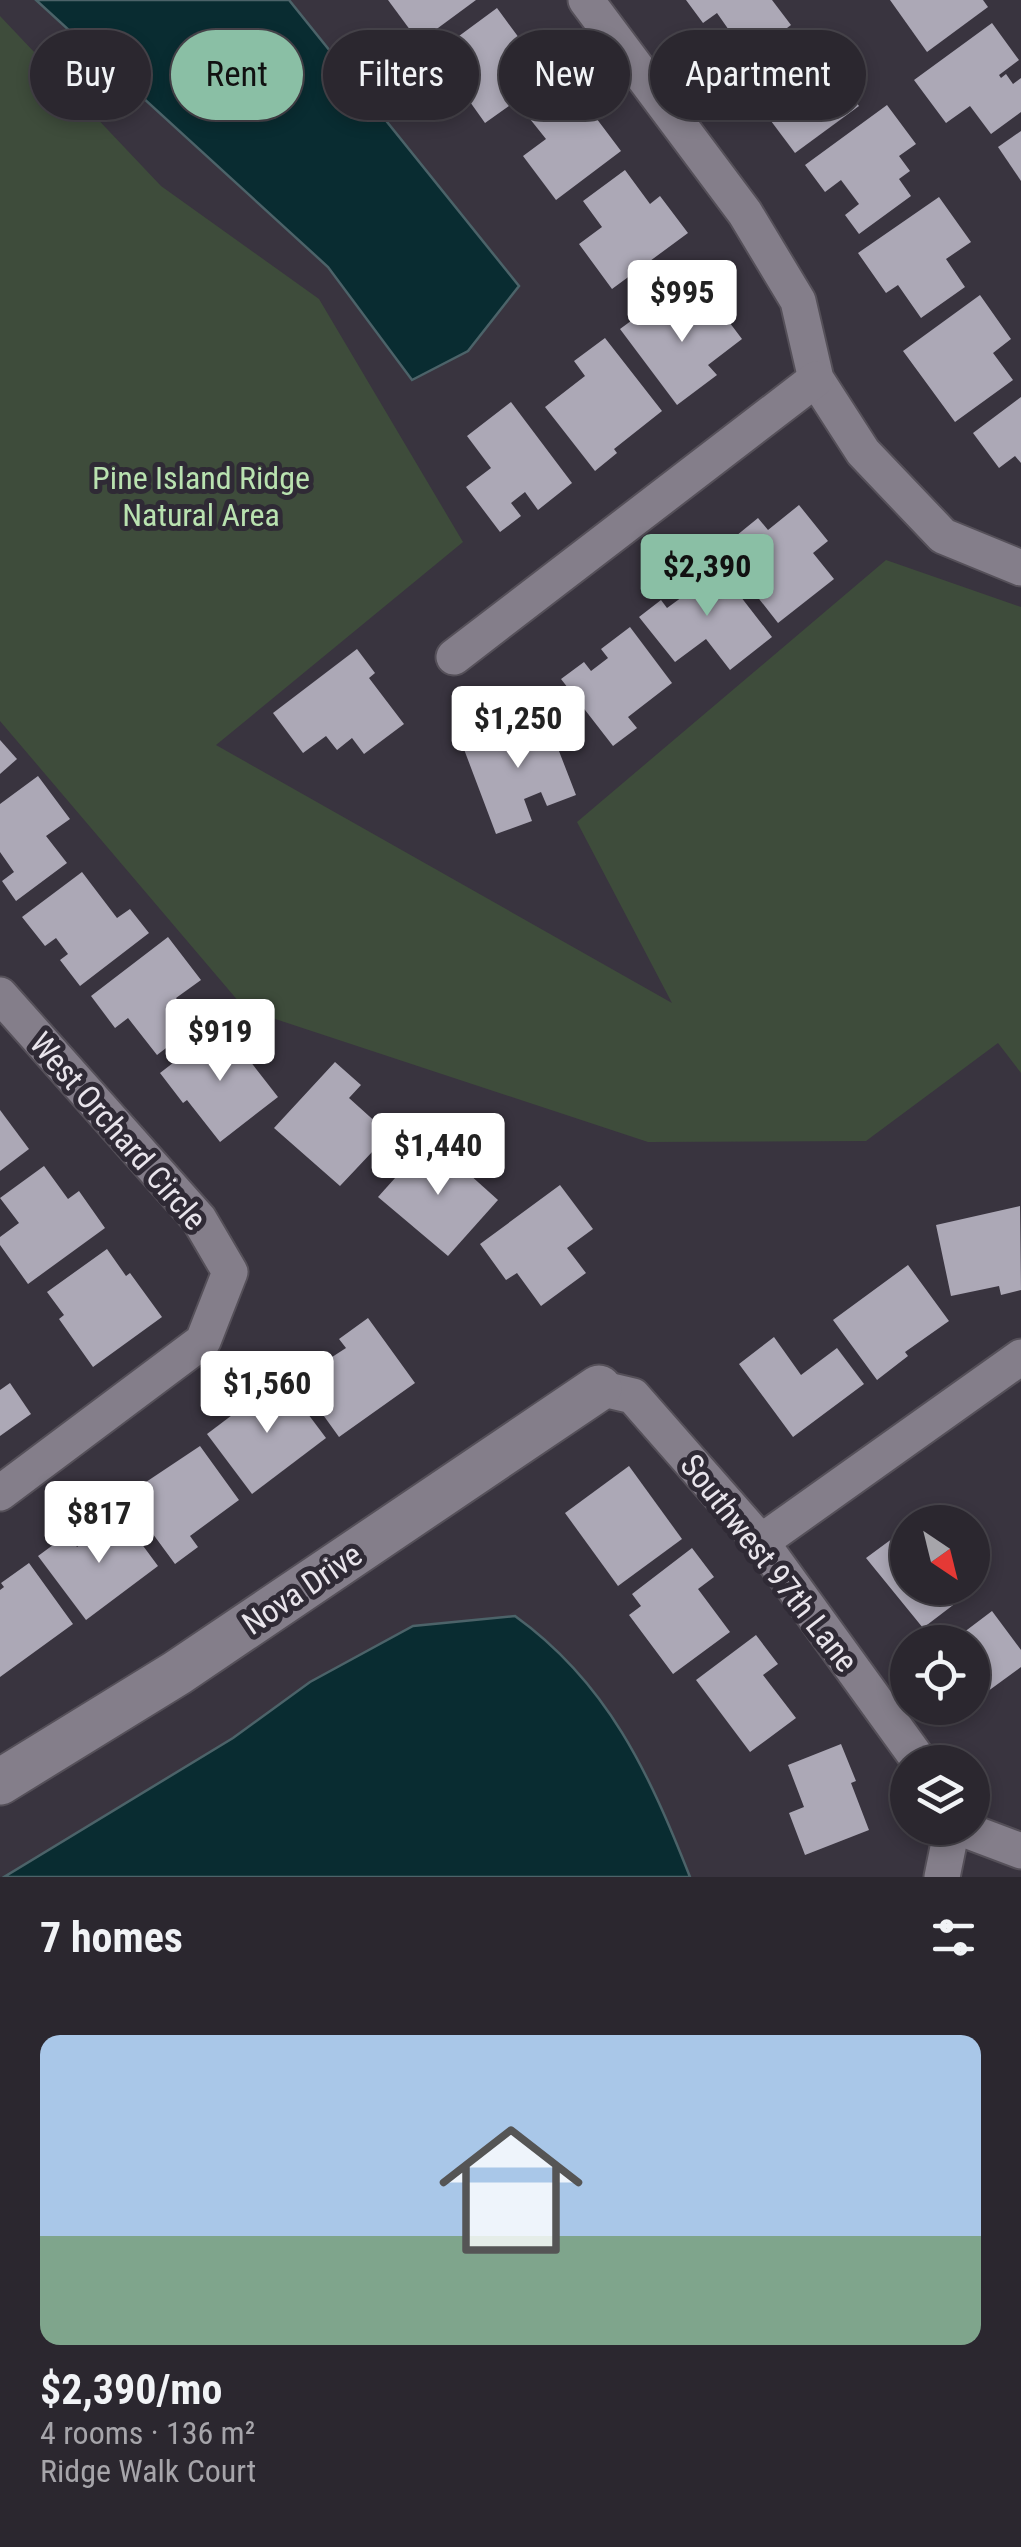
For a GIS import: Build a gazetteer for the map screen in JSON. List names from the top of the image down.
{
  "streets": {
    "street": ["West Orchard Circle", "Southwest 97th Lane", "Nova Drive"]
  },
  "crossings": [
    ["Southwest 97th Lane", "Nova Drive"]
  ],
  "parks": ["Pine Island Ridge Natural Area"],
  "north": "bottom right",
  "page": {
    "chip": [
      "Buy",
      "Rent",
      "Filters",
      "New",
      "Apartment"
    ],
    "price": [
      "$995",
      "$2,390",
      "$1,250",
      "$919",
      "$1,440",
      "$1,560",
      "$817"
    ],
    "heading": "7 homes",
    "list": [
      {
        "name": "$2,390/mo",
        "note": "4 rooms · 136 m² · Ridge Walk Court"
      }
    ]
  }
}
